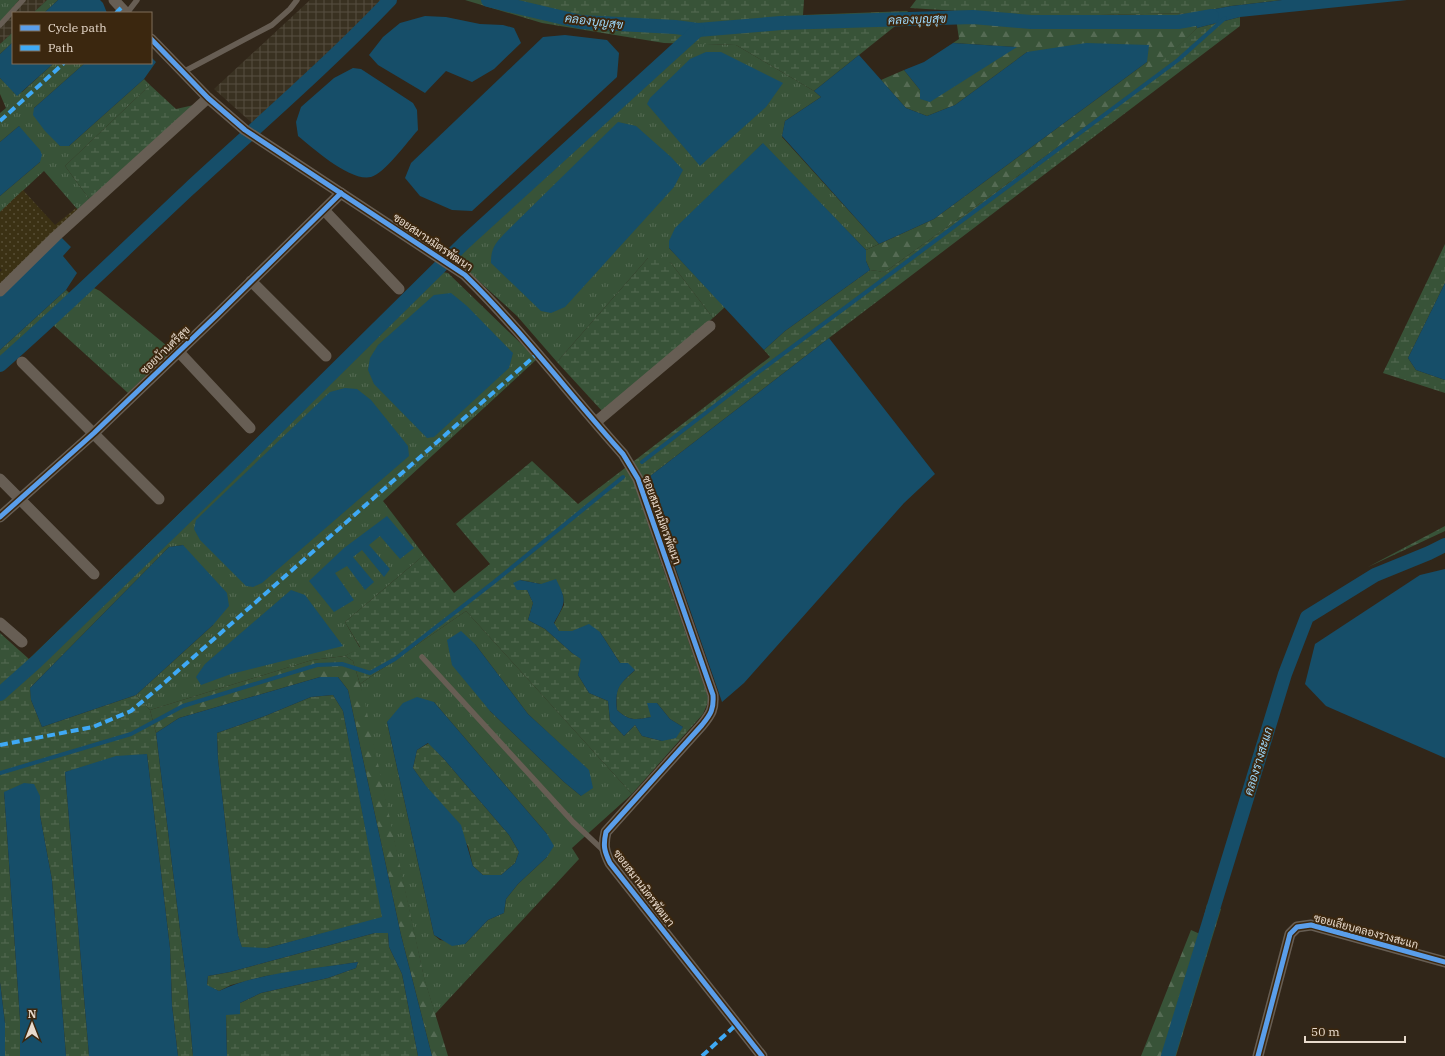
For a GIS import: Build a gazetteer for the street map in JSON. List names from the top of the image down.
{
  "streets": {
    "street": ["ซอยสมานมิตรพัฒนา", "ซอยบ้านศรีสุข", "ซอยเลียบคลองรางสะแก"]
  },
  "crossings": [
    ["ซอยสมานมิตรพัฒนา", "ซอยบ้านศรีสุข"]
  ],
  "water": ["คลองบุญสุข", "คลองรางสะแก"],
  "legend": ["Cycle path", "Path"],
  "scale_bar": "50 m",
  "north": "top"
}
